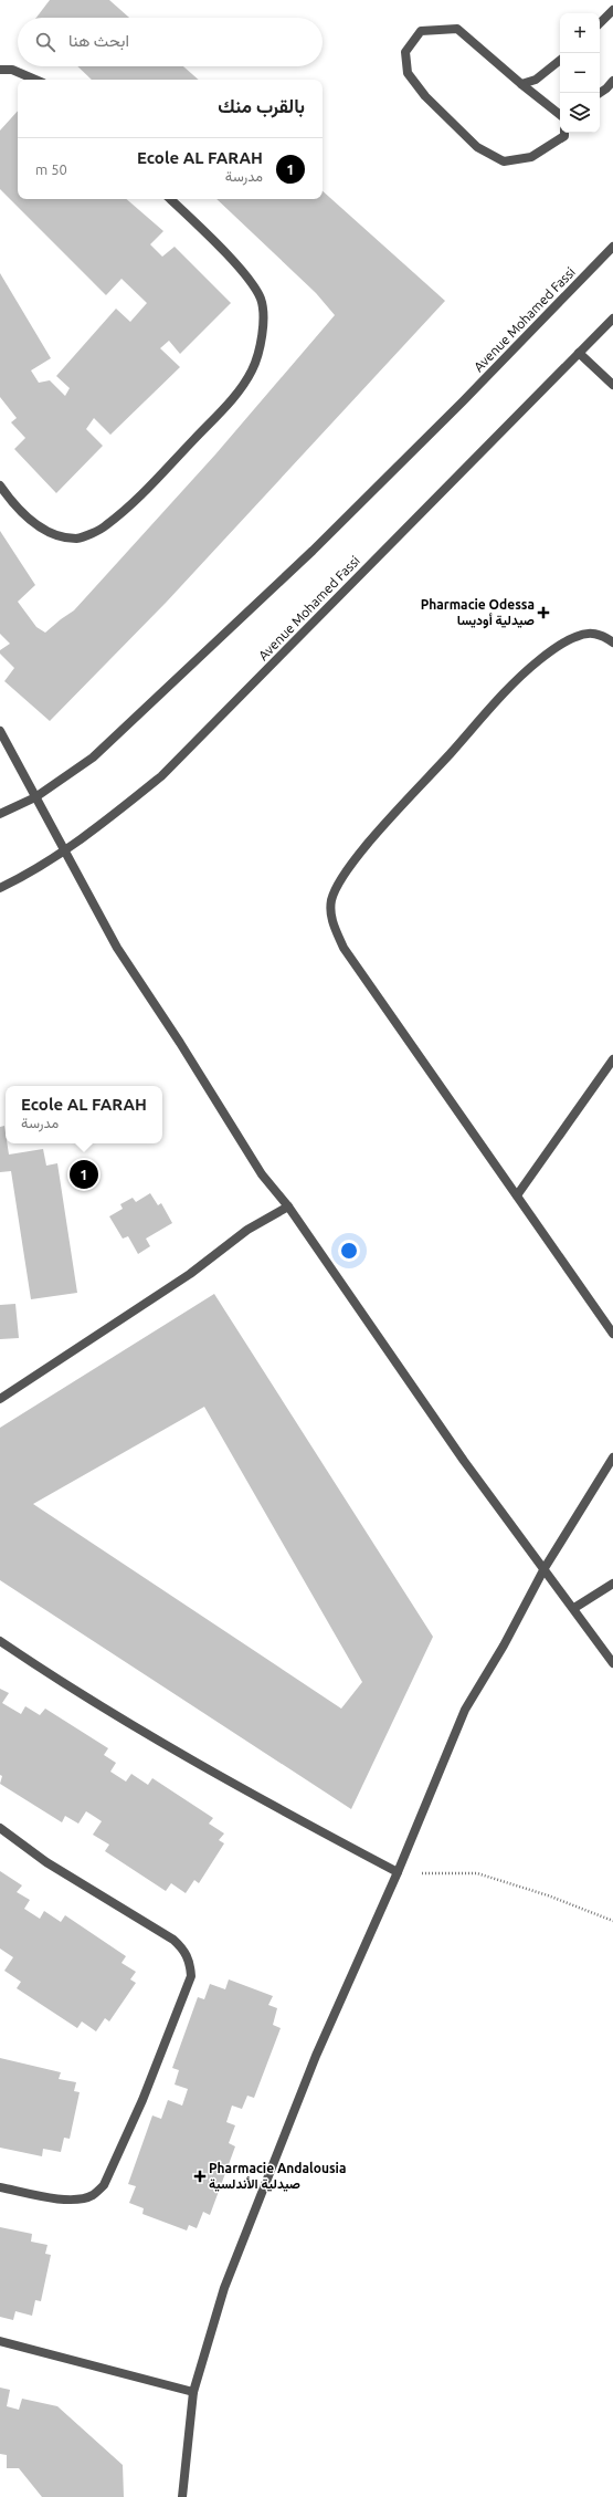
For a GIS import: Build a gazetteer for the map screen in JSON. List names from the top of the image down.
{
  "streets": {
    "street": ["Avenue Mohamed Fassi"]
  },
  "places": {
    "health": ["Pharmacie Odessa صيدلية أوديسا", "Pharmacie Andalousia صيدلية الأندلسية"]
  },
  "page": {
    "map_buttons": ["+", "−"],
    "search": "ابحث هنا",
    "heading": "بالقرب منك",
    "list": [
      {
        "mark": "1",
        "name": "Ecole AL FARAH",
        "note": "مدرسة",
        "value": "50 m"
      }
    ],
    "popup": ["Ecole AL FARAH", "مدرسة"],
    "pins": "1"
  }
}
